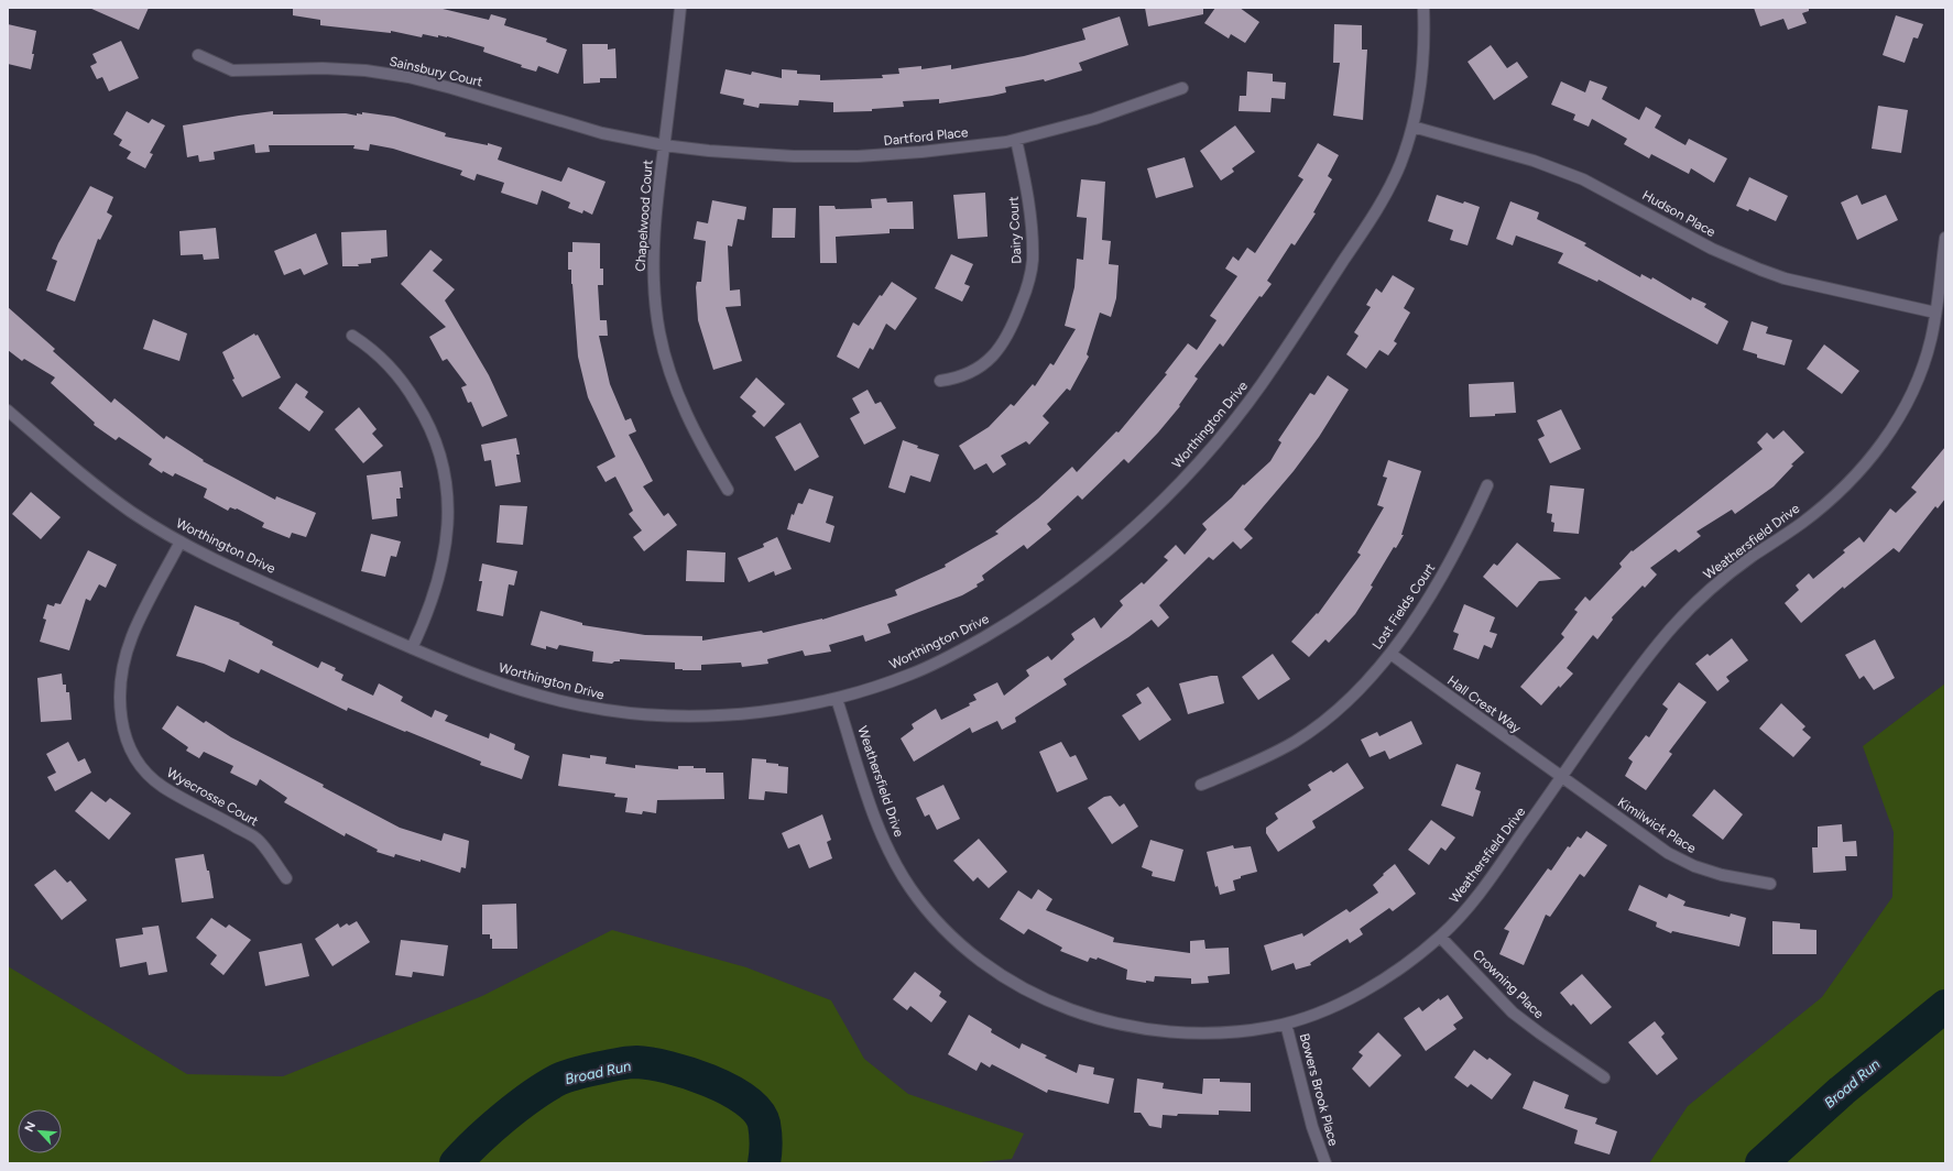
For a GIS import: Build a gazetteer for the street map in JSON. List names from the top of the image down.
{
  "streets": {
    "street": [
      "Sainsbury Court",
      "Dartford Place",
      "Hudson Place",
      "Chapelwood Court",
      "Dairy Court",
      "Worthington Drive",
      "Weathersfield Drive",
      "Lost Fields Court",
      "Hall Crest Way",
      "Wyecrosse Court",
      "Kimilwick Place",
      "Crowning Place",
      "Bowers Brook Place"
    ]
  },
  "crossings": [
    ["Sainsbury Court", "Dartford Place"],
    ["Sainsbury Court", "Chapelwood Court"],
    ["Dartford Place", "Chapelwood Court"],
    ["Dartford Place", "Dairy Court"],
    ["Hudson Place", "Worthington Drive"],
    ["Hudson Place", "Weathersfield Drive"],
    ["Worthington Drive", "Weathersfield Drive"],
    ["Worthington Drive", "Wyecrosse Court"],
    ["Weathersfield Drive", "Hall Crest Way"],
    ["Weathersfield Drive", "Kimilwick Place"],
    ["Weathersfield Drive", "Crowning Place"],
    ["Weathersfield Drive", "Bowers Brook Place"],
    ["Lost Fields Court", "Hall Crest Way"],
    ["Hall Crest Way", "Kimilwick Place"]
  ],
  "water": ["Broad Run"],
  "north": "top left"
}
